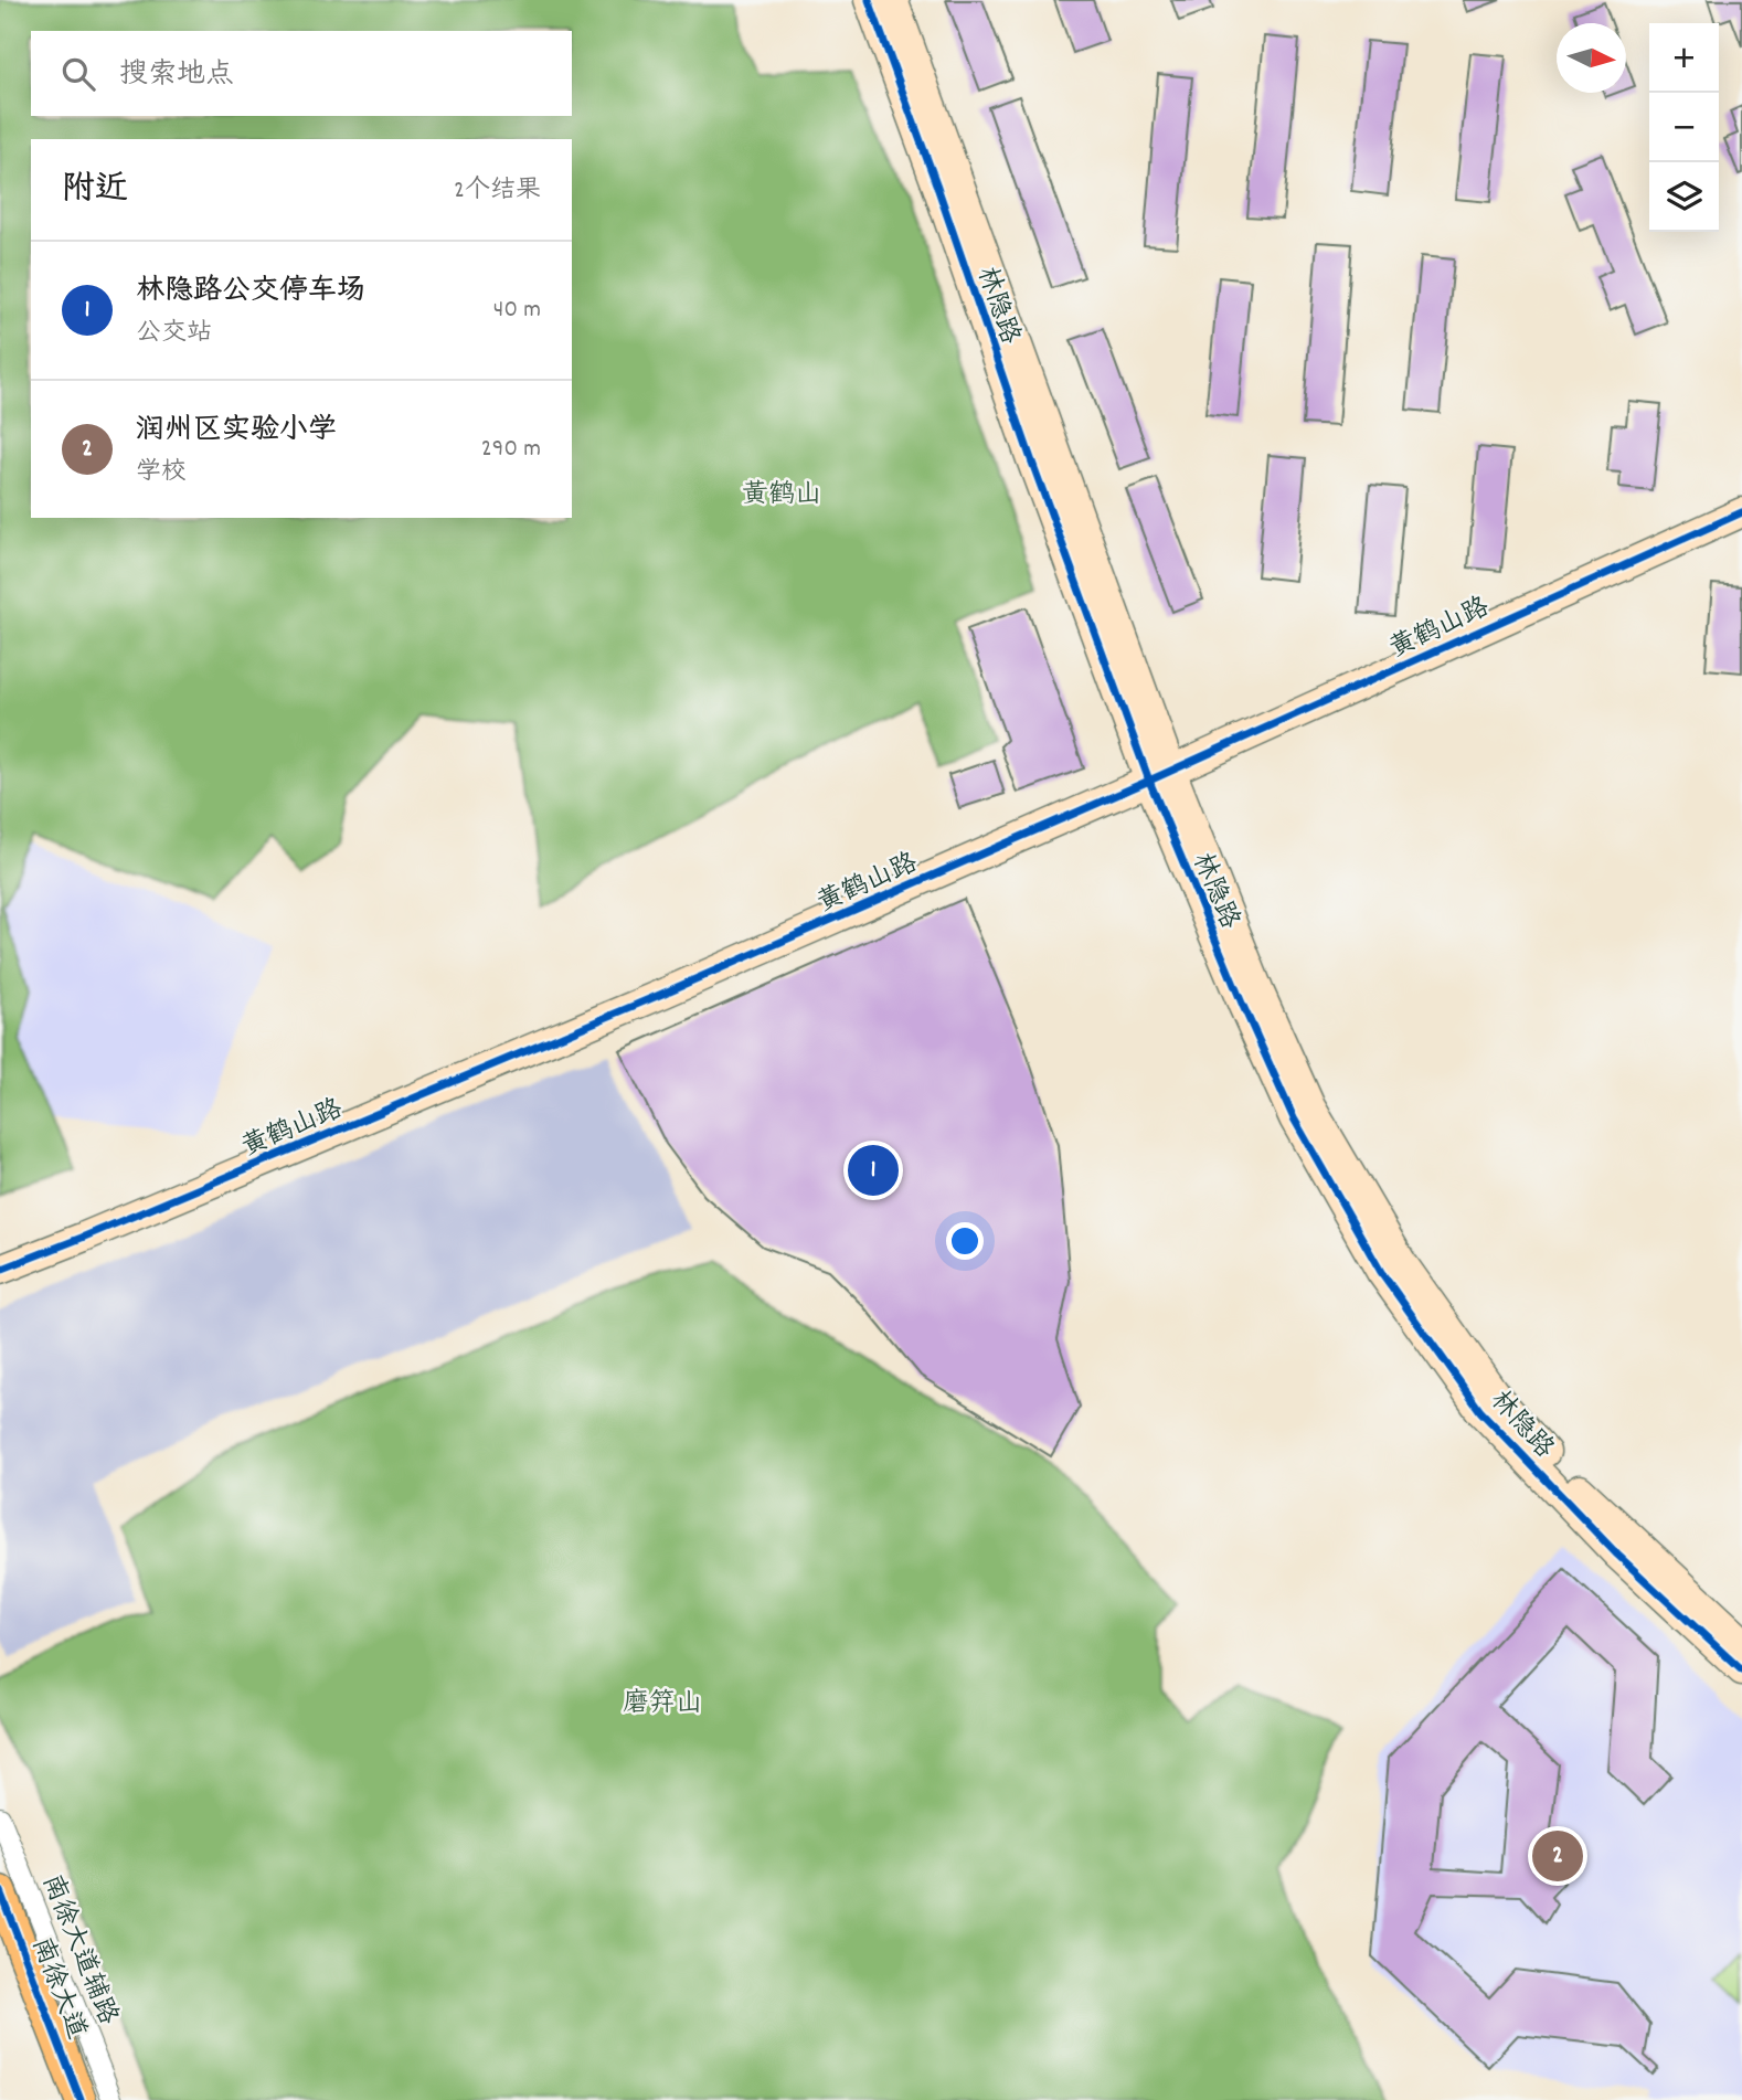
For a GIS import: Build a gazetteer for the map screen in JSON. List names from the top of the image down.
{
  "streets": {
    "main road": ["南徐大道"],
    "street": ["林隐路", "黄鹤山路", "南徐大道辅路"]
  },
  "crossings": [
    ["林隐路", "黄鹤山路"]
  ],
  "parks": ["黄鹤山", "磨笄山"],
  "north": "right",
  "page": {
    "map_buttons": ["+", "−"],
    "search": "搜索地点",
    "heading": ["附近", "2个结果"],
    "list": [
      {
        "mark": "1",
        "name": "林隐路公交停车场",
        "note": "公交站",
        "value": "40 m"
      },
      {
        "mark": "2",
        "name": "润州区实验小学",
        "note": "学校",
        "value": "290 m"
      }
    ],
    "pins": ["1", "2"]
  }
}
